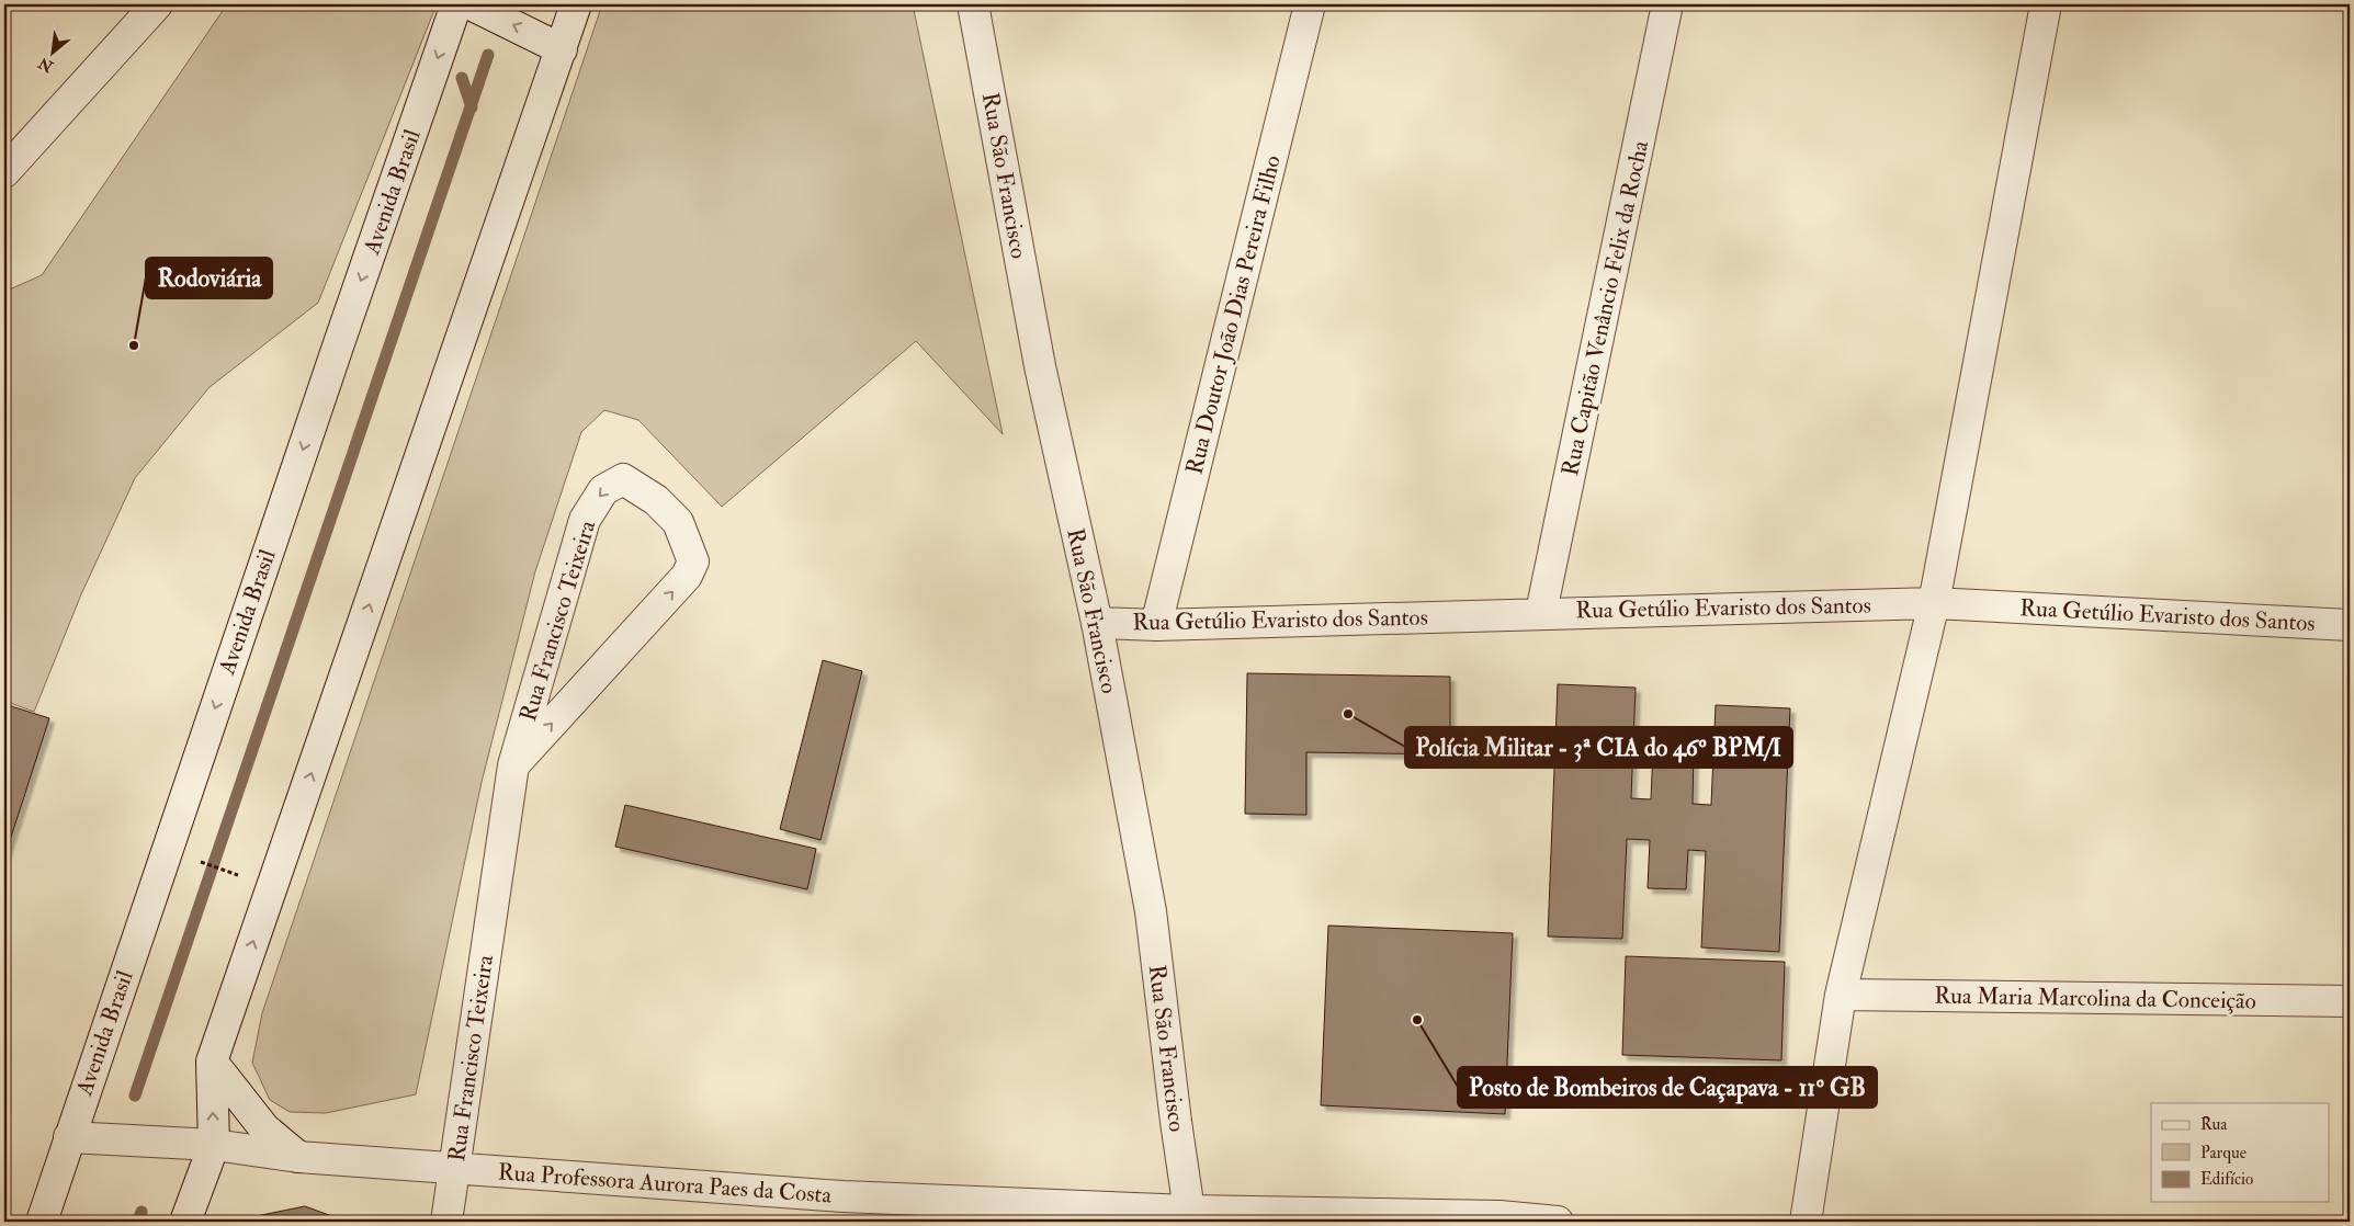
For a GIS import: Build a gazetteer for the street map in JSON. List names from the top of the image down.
{
  "streets": {
    "street": [
      "Rua São Francisco",
      "Avenida Brasil",
      "Rua Capitão Venâncio Felix da Rocha",
      "Rua Doutor João Dias Pereira Filho",
      "Rua Getúlio Evaristo dos Santos",
      "Rua Francisco Teixeira",
      "Rua Maria Marcolina da Conceição",
      "Rua Professora Aurora Paes da Costa"
    ]
  },
  "crossings": [
    ["Rua São Francisco", "Rua Getúlio Evaristo dos Santos"],
    ["Rua São Francisco", "Rua Professora Aurora Paes da Costa"],
    ["Avenida Brasil", "Rua Professora Aurora Paes da Costa"],
    ["Rua Capitão Venâncio Felix da Rocha", "Rua Getúlio Evaristo dos Santos"],
    ["Rua Doutor João Dias Pereira Filho", "Rua Getúlio Evaristo dos Santos"],
    ["Rua Francisco Teixeira", "Rua Professora Aurora Paes da Costa"]
  ],
  "places": ["Rodoviária", "Polícia Militar - 3ª CIA do 46º BPM/I", "Posto de Bombeiros de Caçapava - 11º GB"],
  "legend": ["Rua", "Parque", "Edifício"],
  "north": "bottom left"
}
